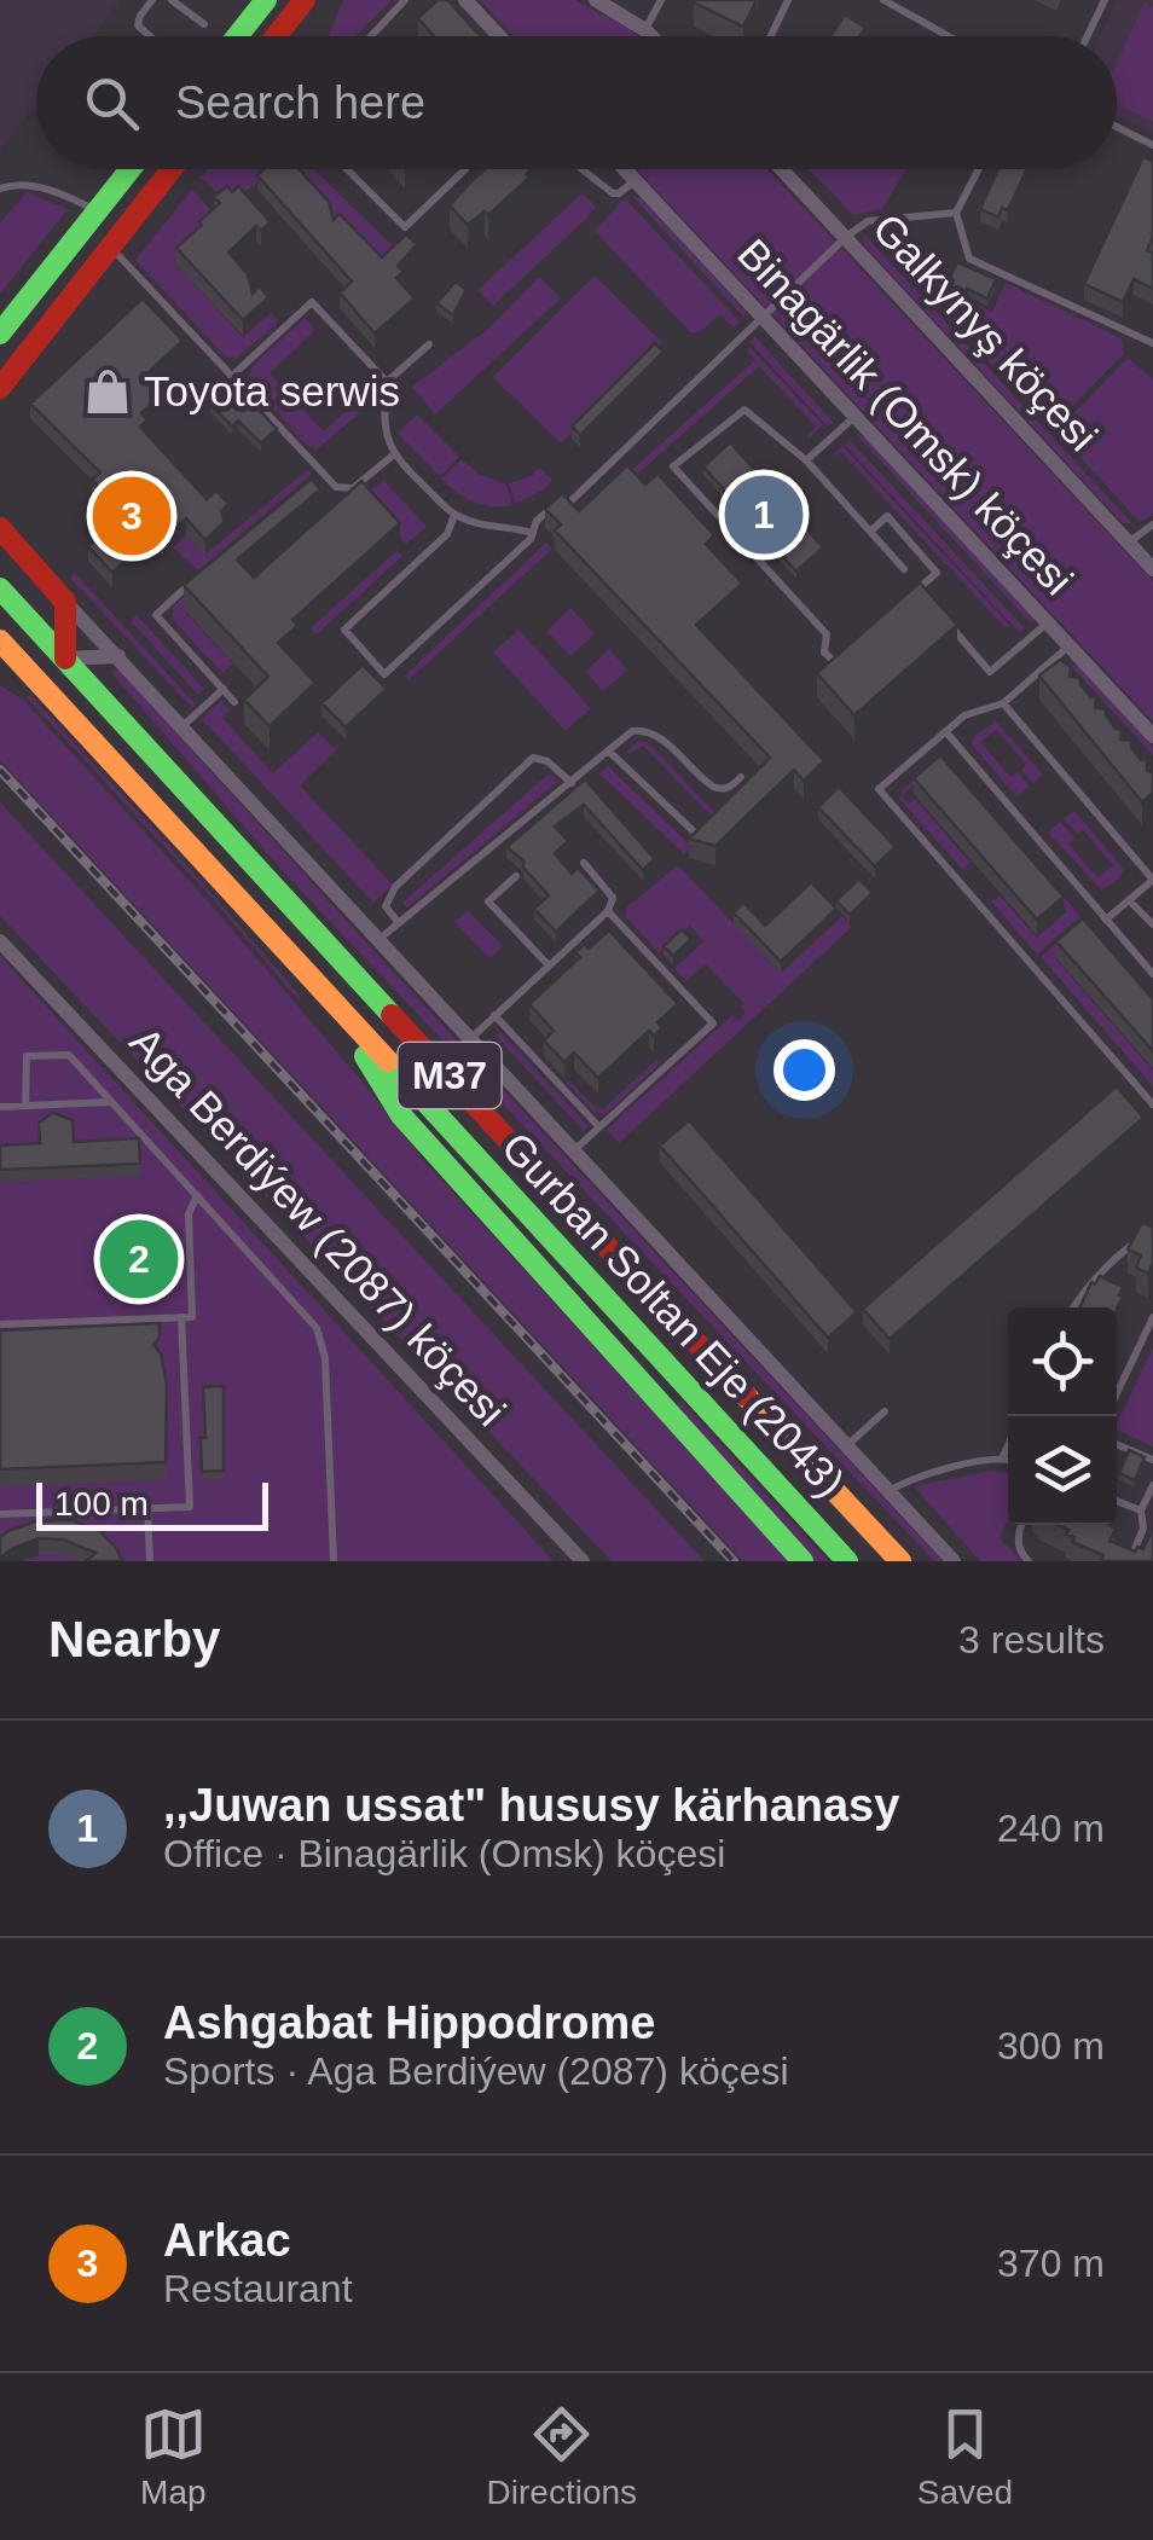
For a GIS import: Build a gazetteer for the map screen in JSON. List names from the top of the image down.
{
  "streets": {
    "main road": ["M37", "Gurban Soltan Eje (2043)"],
    "street": ["Galkynyş köçesi", "Binagärlik (Omsk) köçesi", "Aga Berdiýew (2087) köçesi"]
  },
  "places": {
    "shop": ["Toyota serwis"]
  },
  "scale_bar": "100 m",
  "page": {
    "search": "Search here",
    "pins": ["1", "3", "2"],
    "scale": "100 m",
    "heading": ["Nearby", "3 results"],
    "list": [
      {
        "mark": "1",
        "name": ",,Juwan ussat\" hususy kärhanasy",
        "note": "Office · Binagärlik (Omsk) köçesi",
        "value": "240 m"
      },
      {
        "mark": "2",
        "name": "Ashgabat Hippodrome",
        "note": "Sports · Aga Berdiýew (2087) köçesi",
        "value": "300 m"
      },
      {
        "mark": "3",
        "name": "Arkac",
        "note": "Restaurant",
        "value": "370 m"
      }
    ],
    "nav": ["Map", "Directions", "Saved"]
  }
}
